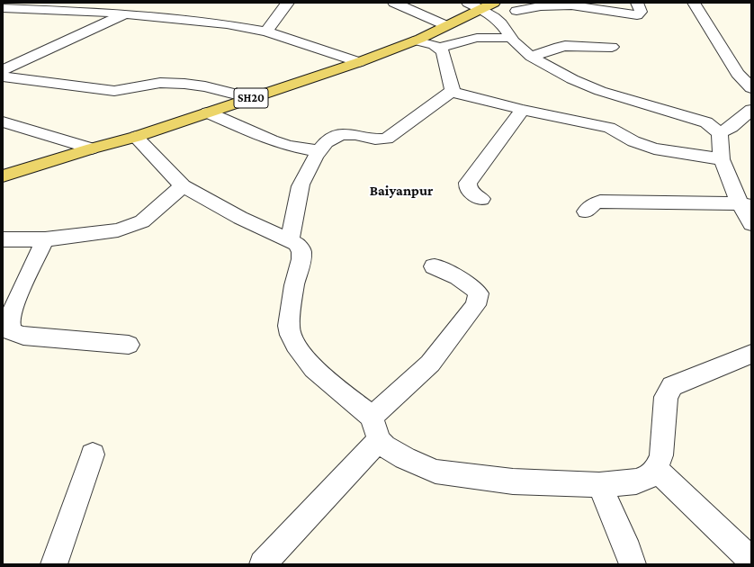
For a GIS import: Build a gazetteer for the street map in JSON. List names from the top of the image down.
{
  "streets": {
    "main road": ["SH20"]
  },
  "districts": ["Baiyanpur"]
}
